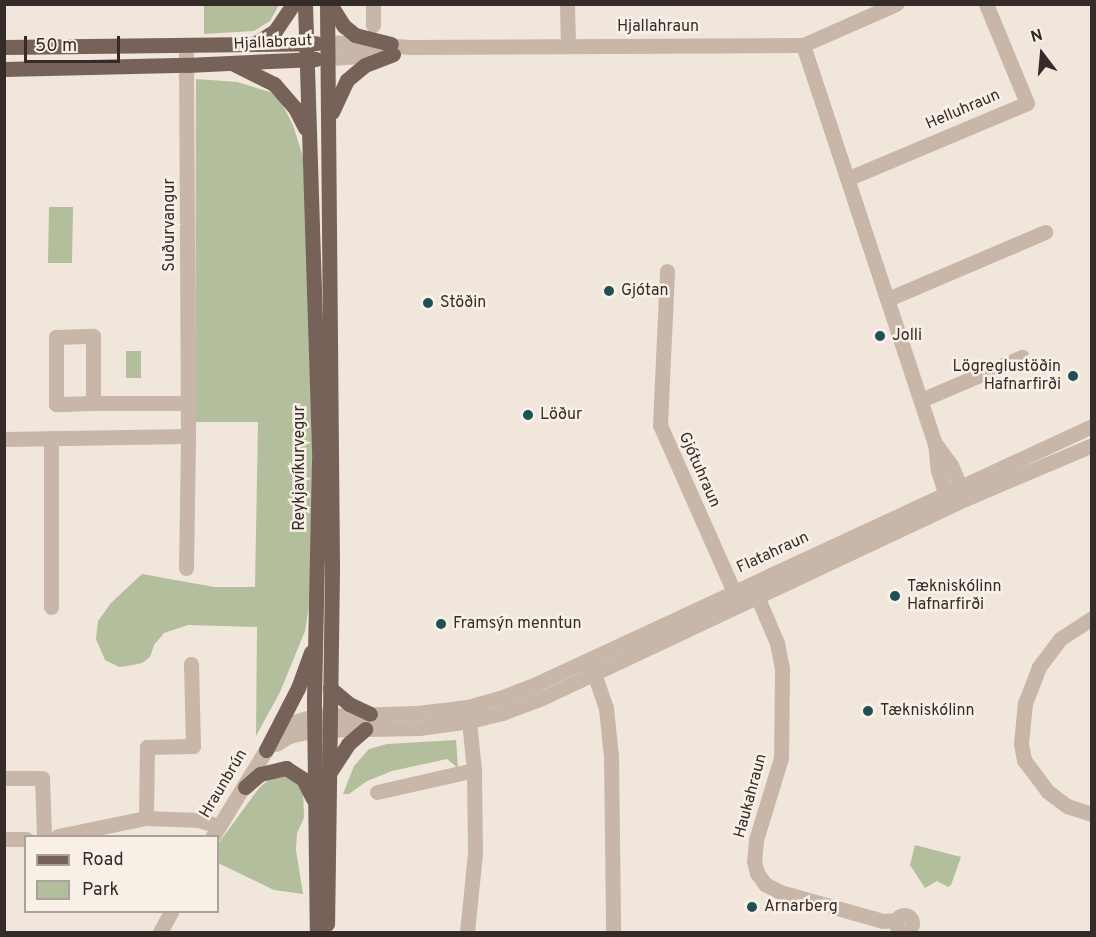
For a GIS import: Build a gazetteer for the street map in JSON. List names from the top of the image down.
{
  "streets": {
    "main road": ["Hjallabraut", "Reykjavíkurvegur"],
    "street": [
      "Hjallahraun",
      "Helluhraun",
      "Suðurvangur",
      "Gjótuhraun",
      "Flatahraun",
      "Hraunbrún",
      "Haukahraun"
    ]
  },
  "crossings": [
    ["Hjallahraun", "Hjallabraut"],
    ["Hjallahraun", "Reykjavíkurvegur"],
    ["Hjallabraut", "Suðurvangur"],
    ["Hjallabraut", "Reykjavíkurvegur"],
    ["Reykjavíkurvegur", "Flatahraun"],
    ["Reykjavíkurvegur", "Hraunbrún"],
    ["Gjótuhraun", "Flatahraun"],
    ["Flatahraun", "Hraunbrún"],
    ["Flatahraun", "Haukahraun"]
  ],
  "places": [
    "Gjótan",
    "Stöðin",
    "Jolli",
    "Lögreglustöðin Hafnarfirði",
    "Löður",
    "Tækniskólinn Hafnarfirði",
    "Framsýn menntun",
    "Tækniskólinn",
    "Arnarberg"
  ],
  "legend": ["Road", "Park"],
  "scale_bar": "50 m",
  "north": "top"
}
